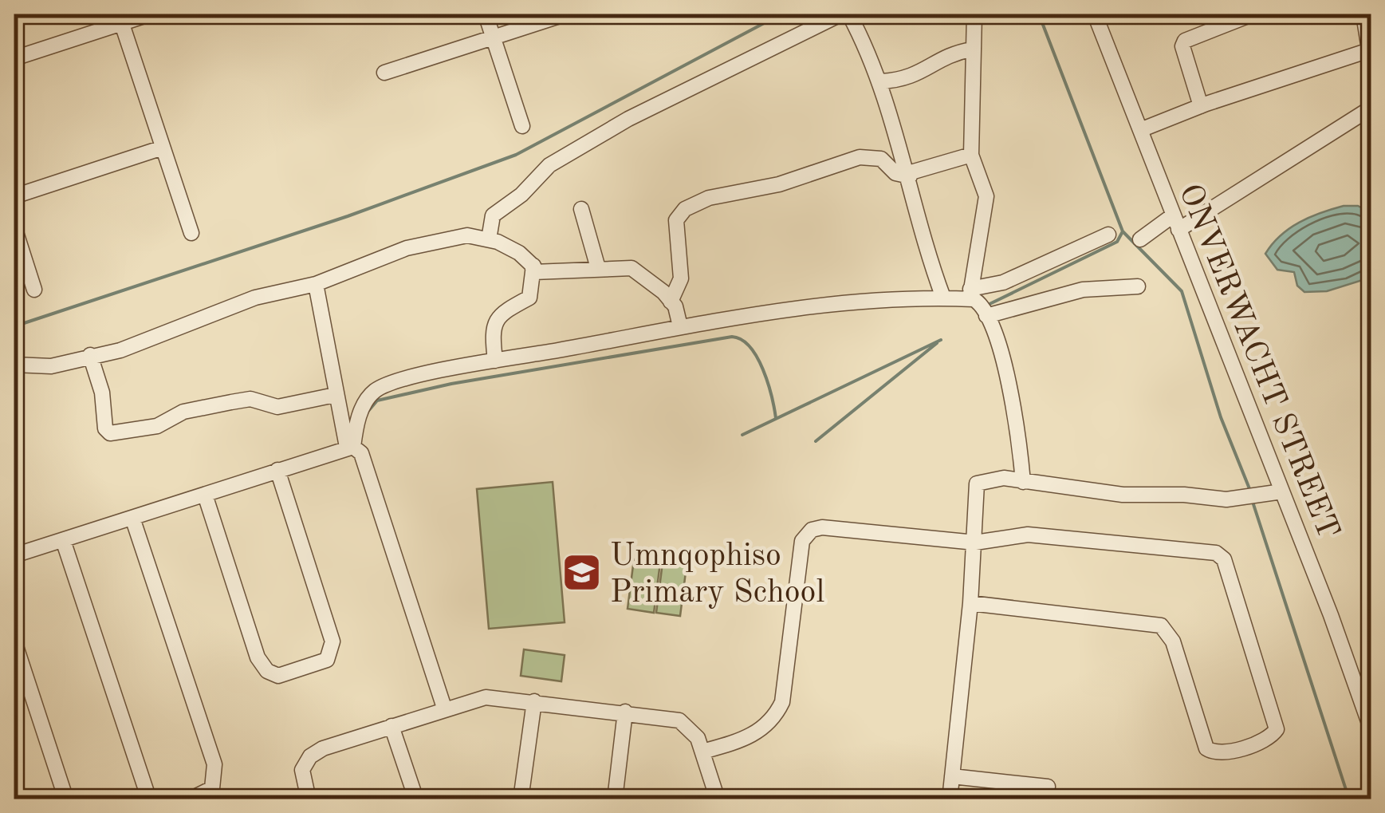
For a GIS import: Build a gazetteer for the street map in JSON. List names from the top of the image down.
{
  "streets": {
    "street": ["ONVERWACHT STREET"]
  },
  "places": {
    "school or university": ["Umnqophiso Primary School"]
  }
}
